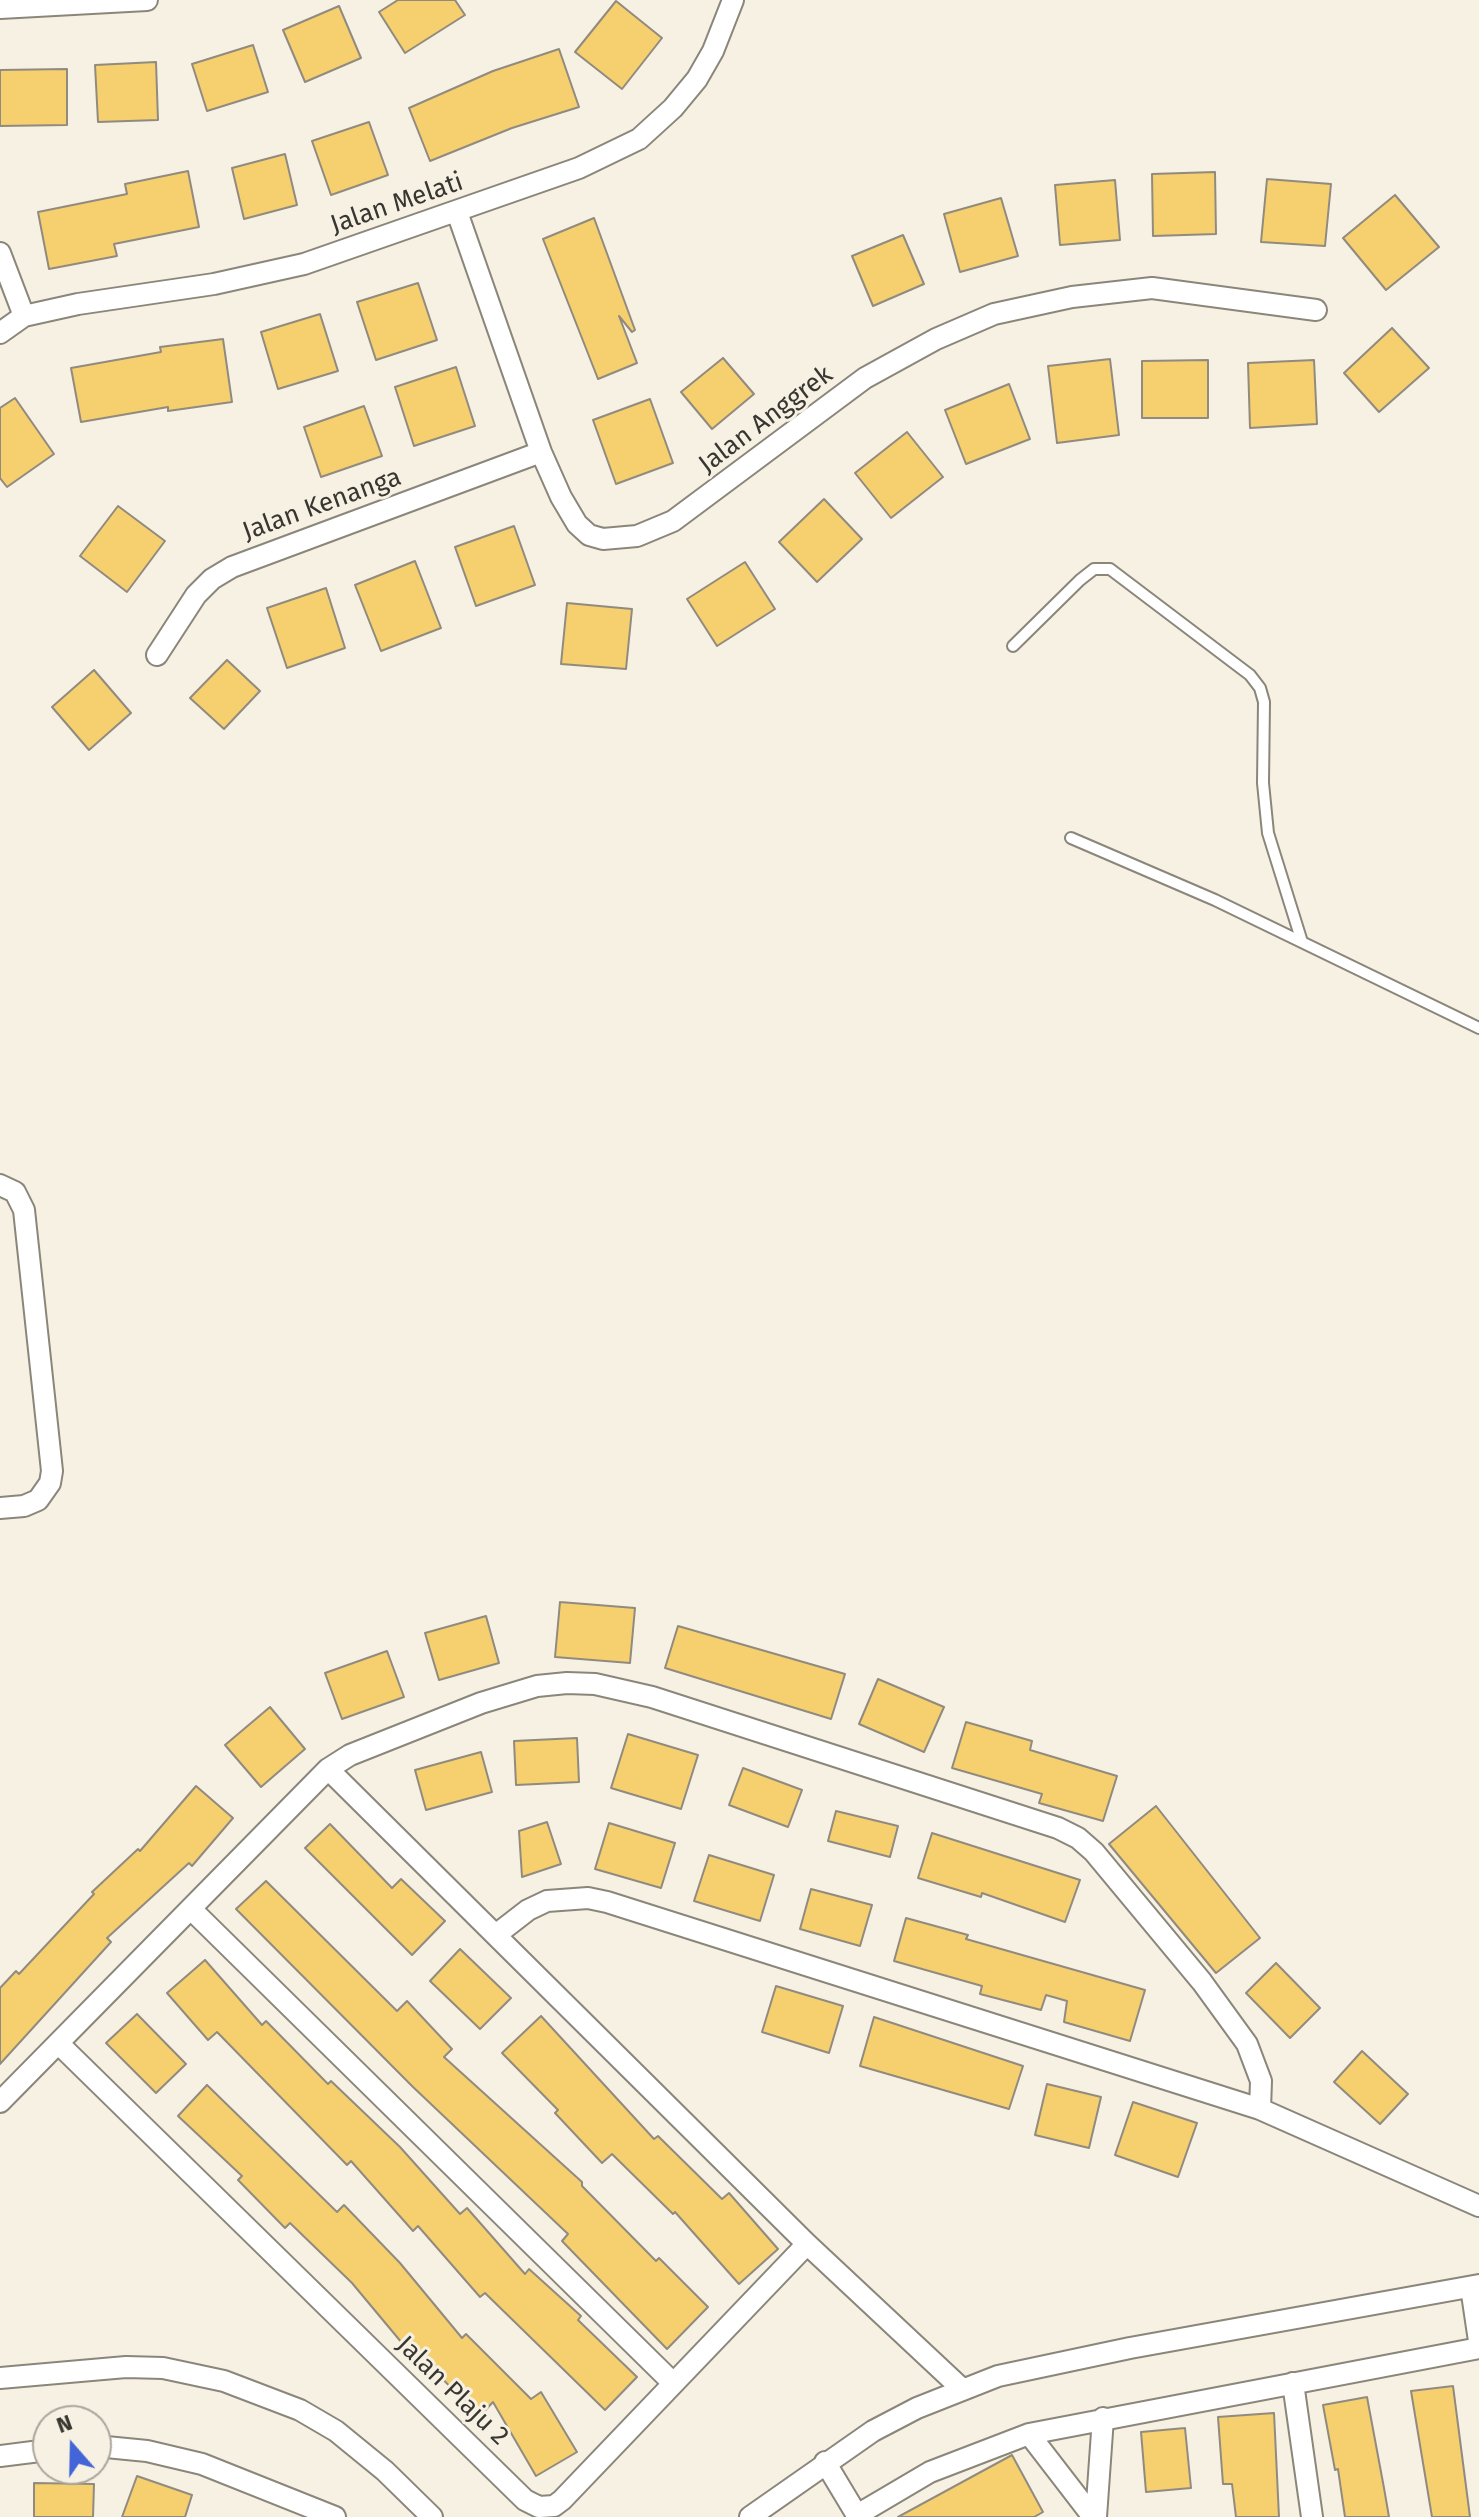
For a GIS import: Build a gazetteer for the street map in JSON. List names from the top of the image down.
{
  "streets": {
    "street": [
      "Jalan Melati",
      "Jalan Anggrek",
      "Jalan Kenanga",
      "Jalan Plaju 2"
    ]
  },
  "crossings": [
    ["Jalan Melati", "Jalan Anggrek"],
    ["Jalan Anggrek", "Jalan Kenanga"]
  ],
  "north": "top"
}
